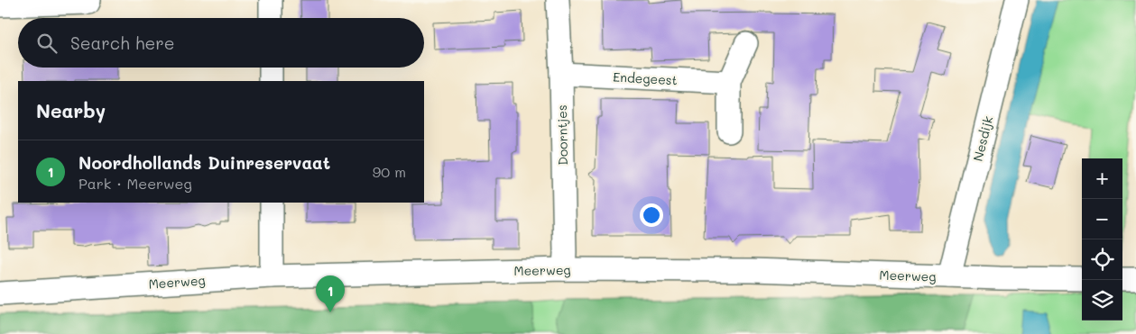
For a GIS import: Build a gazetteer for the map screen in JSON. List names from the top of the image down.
{
  "streets": {
    "street": [
      "Endegeest",
      "Doorntjes",
      "Nesdijk",
      "Meerweg"
    ]
  },
  "crossings": [
    ["Endegeest", "Doorntjes"],
    ["Doorntjes", "Meerweg"],
    ["Nesdijk", "Meerweg"]
  ],
  "page": {
    "search": "Search here",
    "heading": "Nearby",
    "list": [
      {
        "mark": "1",
        "name": "Noordhollands Duinreservaat",
        "note": "Park · Meerweg",
        "value": "90 m"
      }
    ],
    "map_buttons": ["+", "−"],
    "pins": "1"
  }
}
